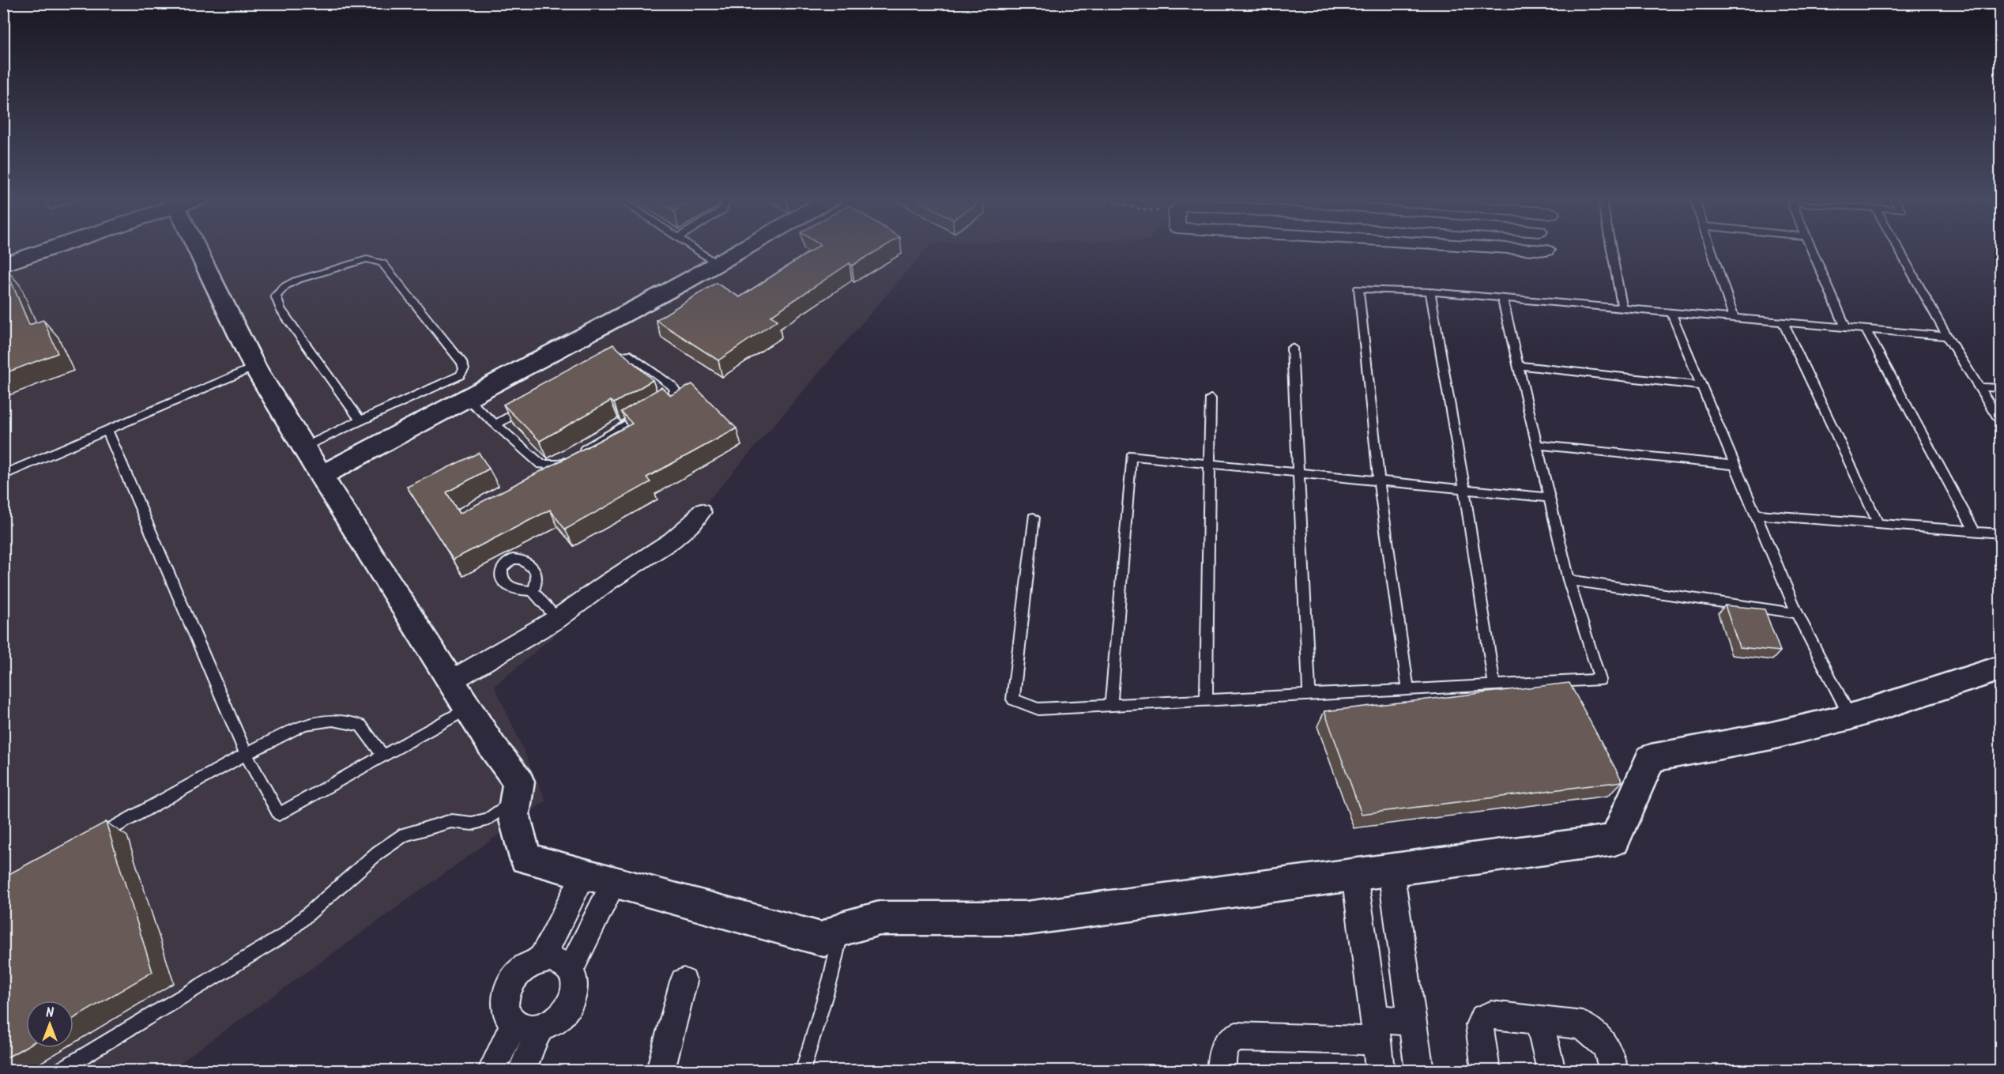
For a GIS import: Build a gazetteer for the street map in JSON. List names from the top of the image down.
{
  "north": "top"
}
